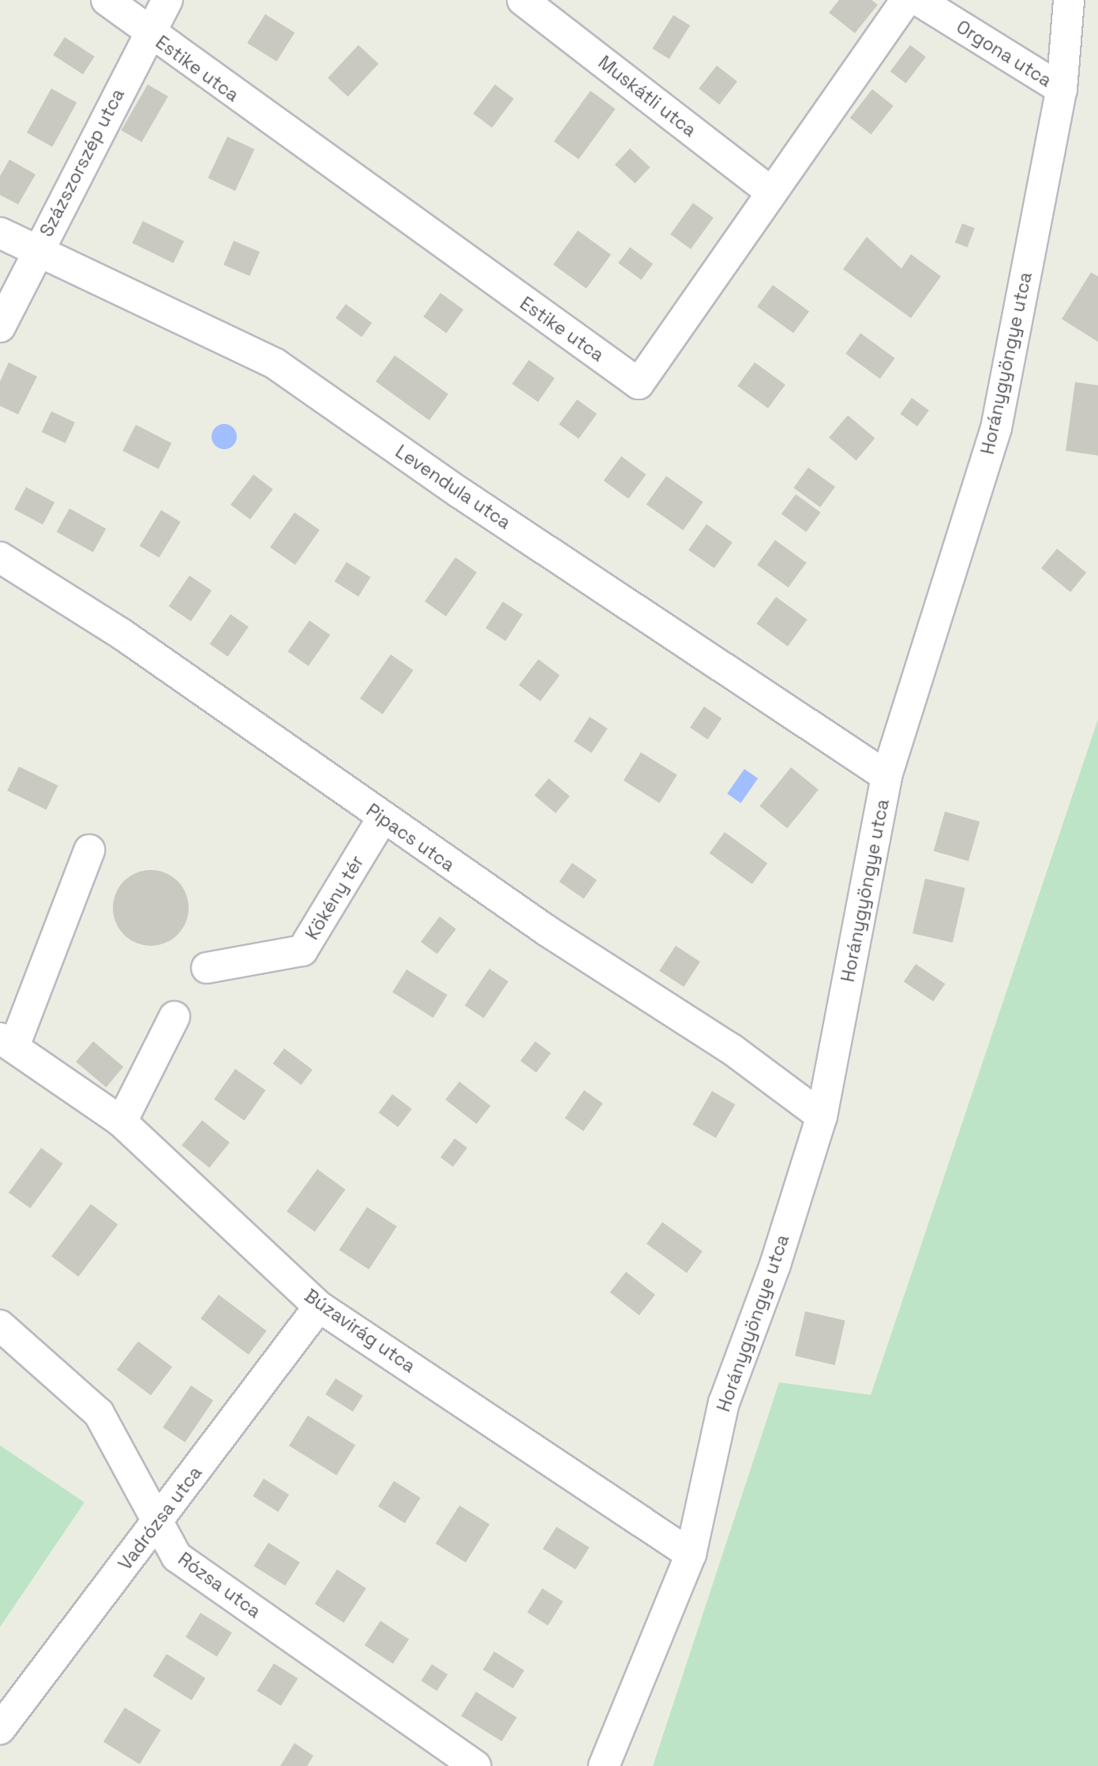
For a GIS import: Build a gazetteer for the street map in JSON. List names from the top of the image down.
{
  "streets": {
    "street": [
      "Orgona utca",
      "Estike utca",
      "Muskátli utca",
      "Százszorszép utca",
      "Horánygyöngye utca",
      "Levendula utca",
      "Pipacs utca",
      "Kökény tér",
      "Búzavirág utca",
      "Vadrózsa utca",
      "Rózsa utca"
    ]
  },
  "crossings": [
    ["Orgona utca", "Horánygyöngye utca"],
    ["Estike utca", "Muskátli utca"],
    ["Estike utca", "Százszorszép utca"],
    ["Százszorszép utca", "Levendula utca"],
    ["Horánygyöngye utca", "Levendula utca"],
    ["Horánygyöngye utca", "Pipacs utca"],
    ["Horánygyöngye utca", "Búzavirág utca"],
    ["Pipacs utca", "Kökény tér"],
    ["Búzavirág utca", "Vadrózsa utca"],
    ["Vadrózsa utca", "Rózsa utca"]
  ]
}
